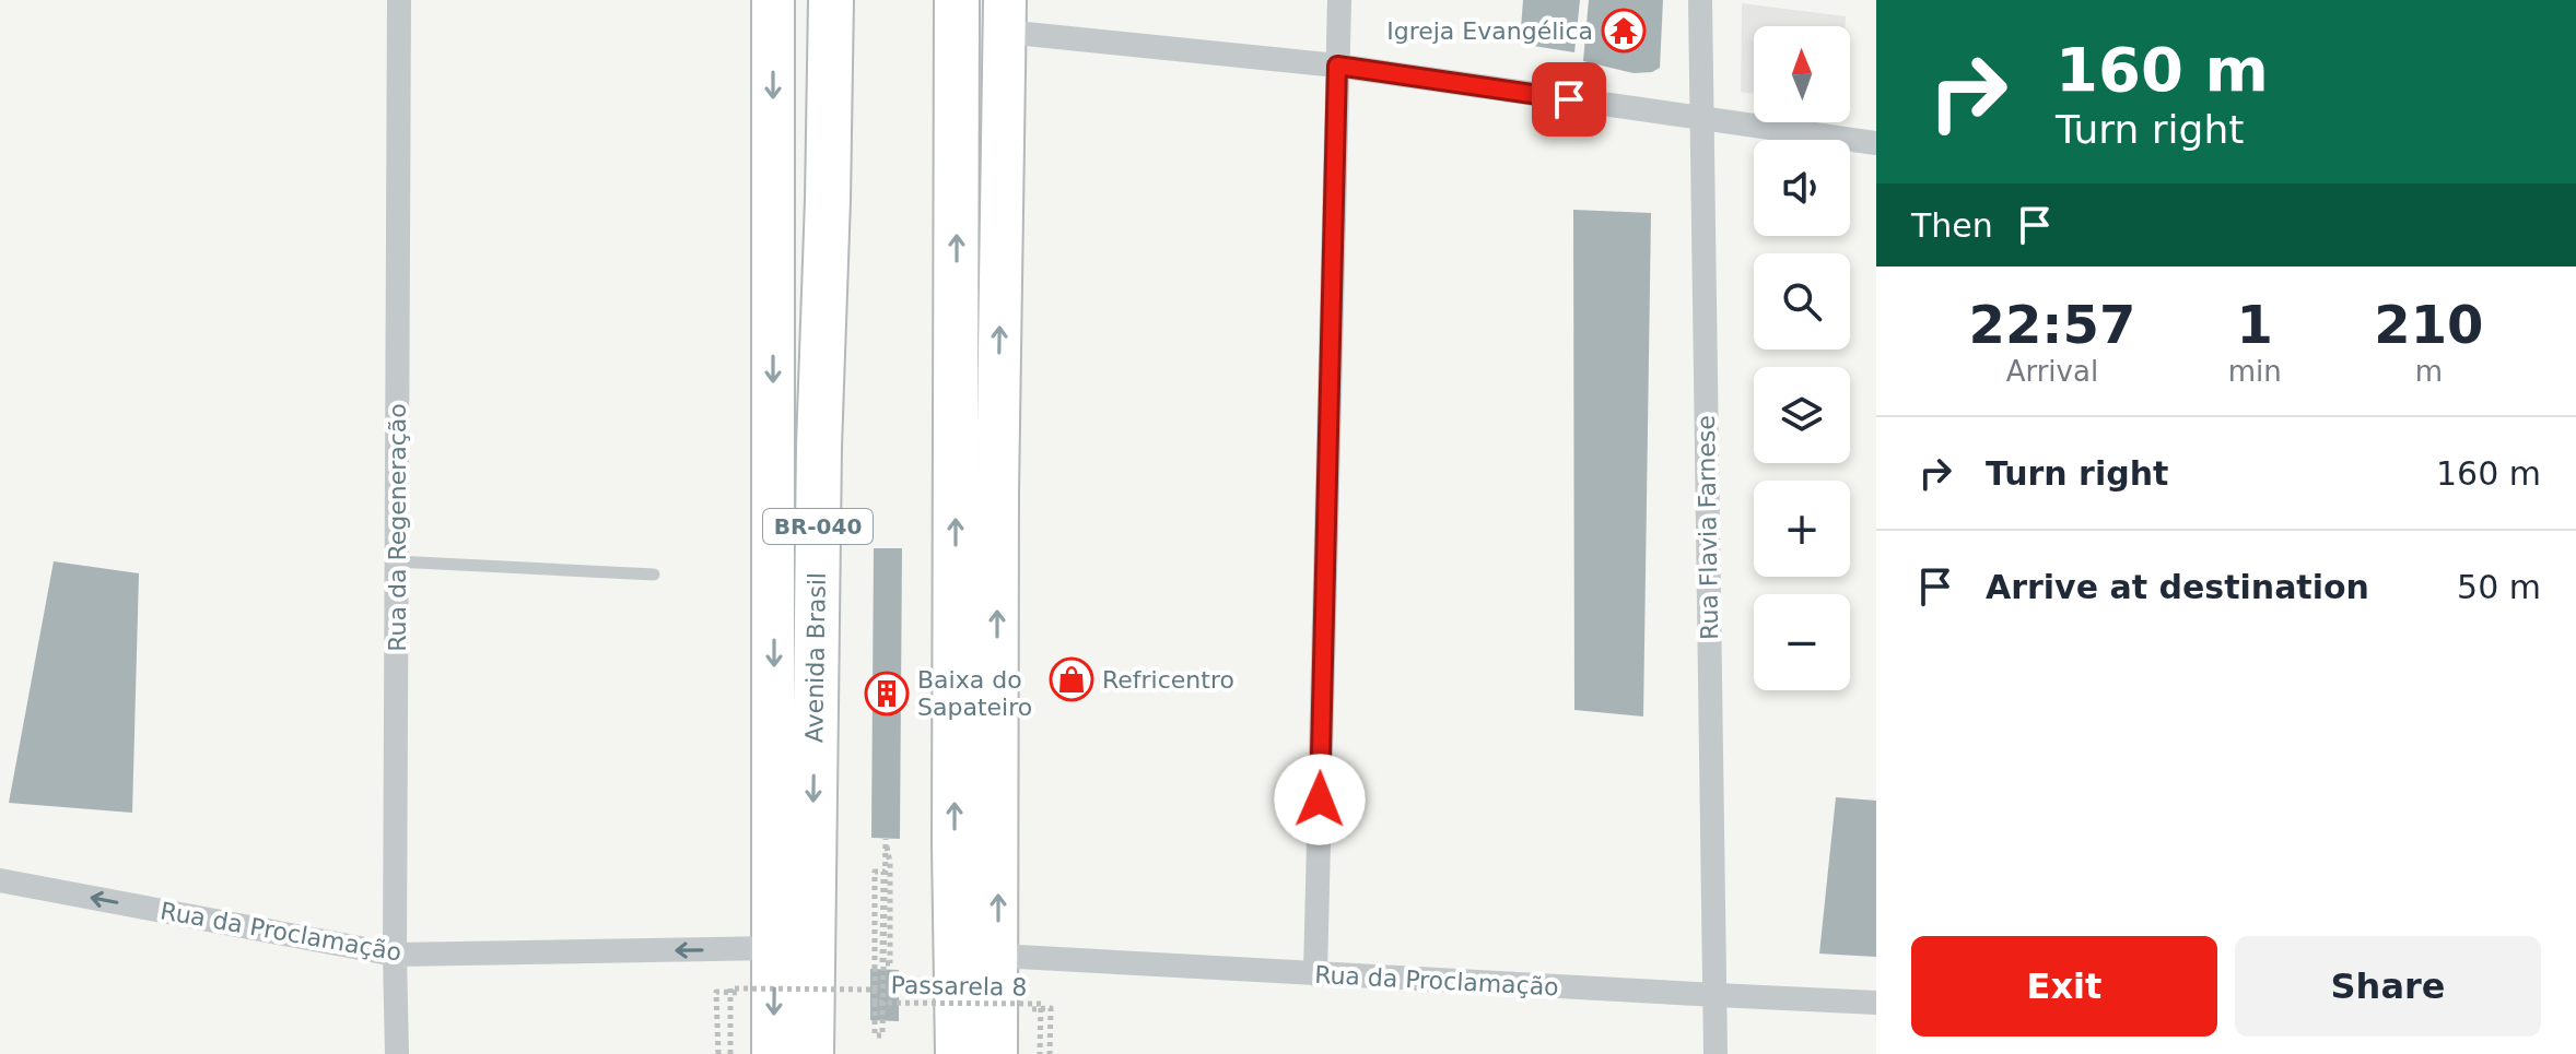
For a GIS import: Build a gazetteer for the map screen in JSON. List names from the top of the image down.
{
  "streets": {
    "highway": ["BR-040", "Avenida Brasil"],
    "street": ["Rua da Regeneração", "Rua Flavia Farnese", "Rua da Proclamação"],
    "path": ["Passarela 8"]
  },
  "crossings": [
    ["Rua da Regeneração", "Rua da Proclamação"],
    ["Rua Flavia Farnese", "Rua da Proclamação"],
    ["Avenida Brasil", "Rua da Proclamação"]
  ],
  "one_way": ["Rua da Proclamação"],
  "places": {
    "temple": ["Igreja Evangélica"],
    "shop": ["Refricentro"],
    "building": ["Baixa do Sapateiro"]
  },
  "north": "top",
  "page": {
    "turn": ["160 m", "Turn right"],
    "map_buttons": ["+", "−"],
    "then": "Then",
    "eta": [
      "22:57",
      "Arrival",
      "1",
      "min",
      "210",
      "m"
    ],
    "list": [
      {
        "name": "Turn right",
        "value": "160 m"
      },
      {
        "name": "Arrive at destination",
        "value": "50 m"
      }
    ],
    "buttons": ["Exit", "Share"]
  }
}
